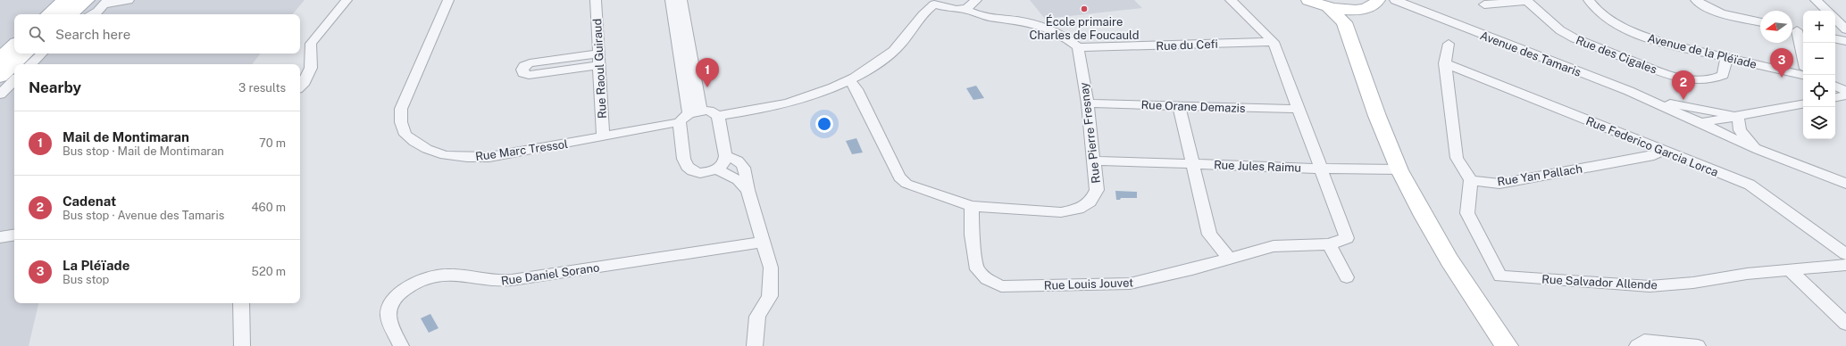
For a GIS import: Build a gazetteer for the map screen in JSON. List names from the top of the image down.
{
  "streets": {
    "street": [
      "Rue du Cefi",
      "Avenue de la Pléïade",
      "Avenue des Tamaris",
      "Rue des Cigales",
      "Rue Raoul Guiraud",
      "Rue Orane Demazis",
      "Rue Pierre Fresnay",
      "Rue Federico Garcia Lorca",
      "Rue Marc Tressol",
      "Rue Jules Raimu",
      "Rue Yan Pallach",
      "Rue Daniel Sorano",
      "Rue Salvador Allende",
      "Rue Louis Jouvet"
    ]
  },
  "crossings": [
    ["Rue du Cefi", "Rue Pierre Fresnay"],
    ["Rue du Cefi", "Rue Louis Jouvet"],
    ["Avenue de la Pléïade", "Rue des Cigales"],
    ["Rue Raoul Guiraud", "Rue Marc Tressol"],
    ["Rue Orane Demazis", "Rue Pierre Fresnay"],
    ["Rue Orane Demazis", "Rue Louis Jouvet"],
    ["Rue Pierre Fresnay", "Rue Jules Raimu"],
    ["Rue Pierre Fresnay", "Rue Louis Jouvet"],
    ["Rue Federico Garcia Lorca", "Rue Yan Pallach"],
    ["Rue Jules Raimu", "Rue Louis Jouvet"],
    ["Rue Yan Pallach", "Rue Salvador Allende"]
  ],
  "places": ["École primaire Charles de Foucauld"],
  "north": "left",
  "page": {
    "map_buttons": ["+", "−"],
    "search": "Search here",
    "pins": ["3", "1", "2"],
    "heading": ["Nearby", "3 results"],
    "list": [
      {
        "mark": "1",
        "name": "Mail de Montimaran",
        "note": "Bus stop · Mail de Montimaran",
        "value": "70 m"
      },
      {
        "mark": "2",
        "name": "Cadenat",
        "note": "Bus stop · Avenue des Tamaris",
        "value": "460 m"
      },
      {
        "mark": "3",
        "name": "La Pléïade",
        "note": "Bus stop",
        "value": "520 m"
      }
    ]
  }
}
